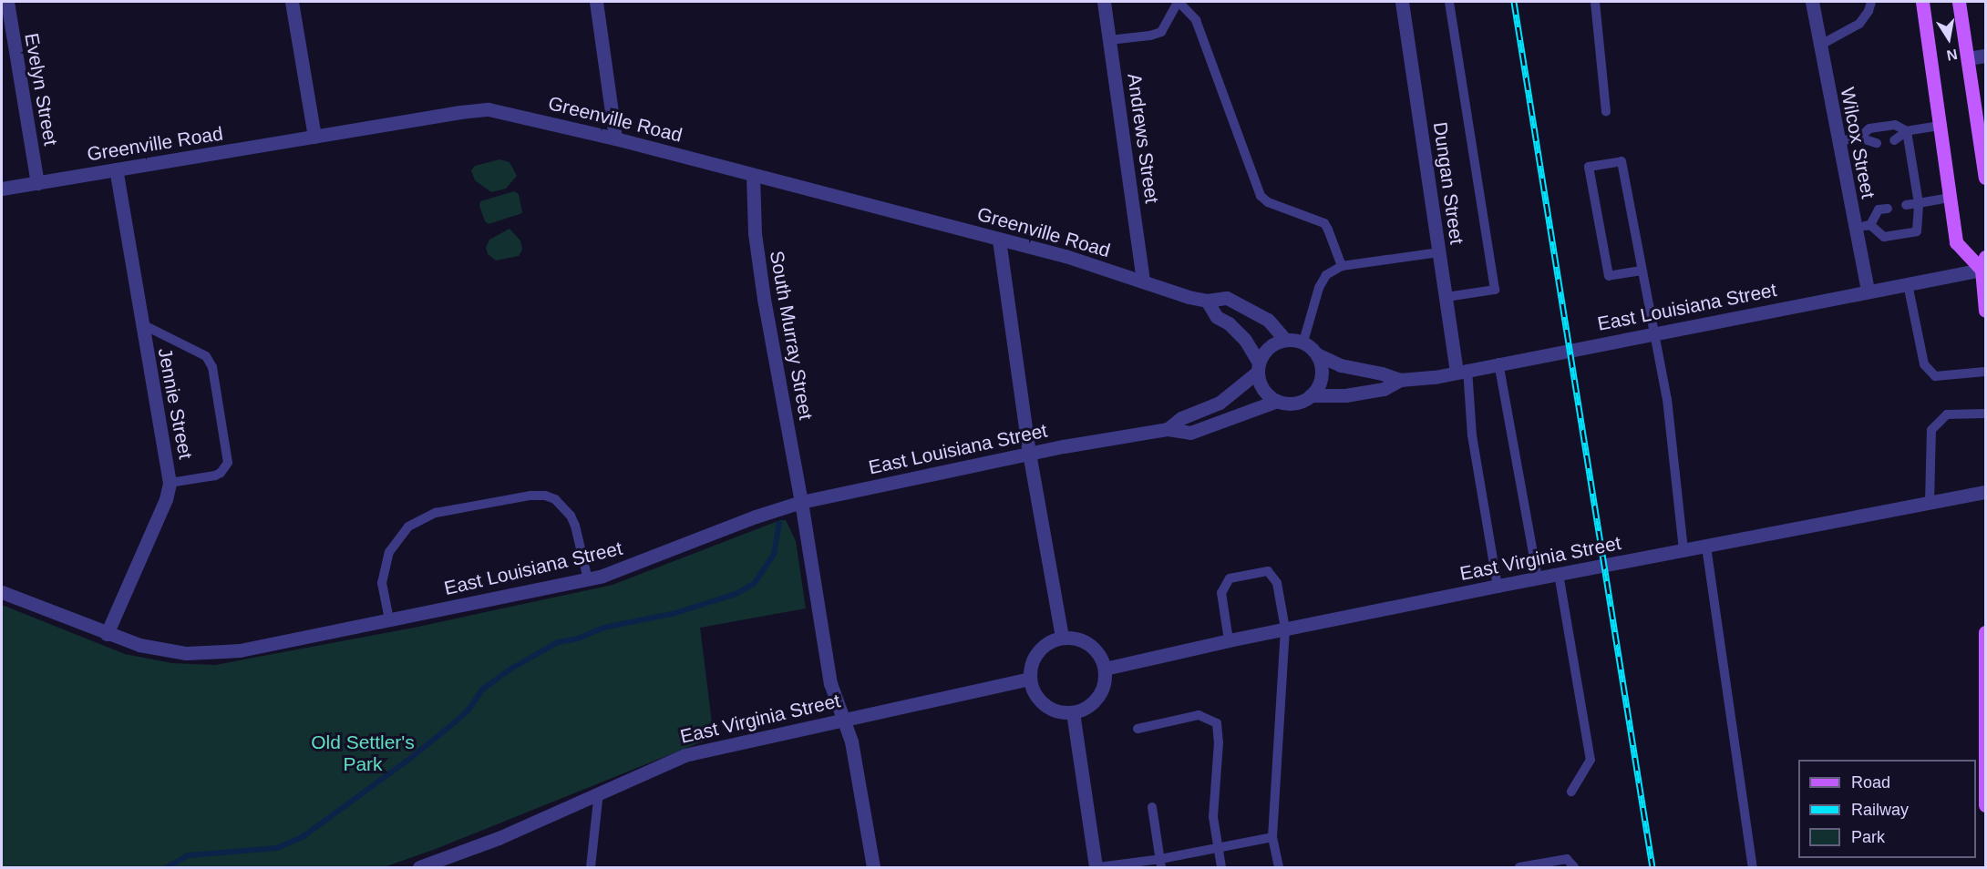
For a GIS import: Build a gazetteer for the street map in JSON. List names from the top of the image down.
{
  "streets": {
    "street": [
      "Evelyn Street",
      "Greenville Road",
      "Andrews Street",
      "Wilcox Street",
      "Dungan Street",
      "East Louisiana Street",
      "South Murray Street",
      "Jennie Street",
      "East Virginia Street"
    ]
  },
  "crossings": [
    ["Evelyn Street", "Greenville Road"],
    ["Greenville Road", "Andrews Street"],
    ["Greenville Road", "East Louisiana Street"],
    ["Greenville Road", "South Murray Street"],
    ["Greenville Road", "Jennie Street"],
    ["Wilcox Street", "East Louisiana Street"],
    ["Dungan Street", "East Louisiana Street"],
    ["East Louisiana Street", "South Murray Street"],
    ["East Louisiana Street", "Jennie Street"],
    ["South Murray Street", "East Virginia Street"]
  ],
  "parks": ["Old Settler's Park"],
  "legend": ["Road", "Railway", "Park"],
  "north": "bottom"
}
